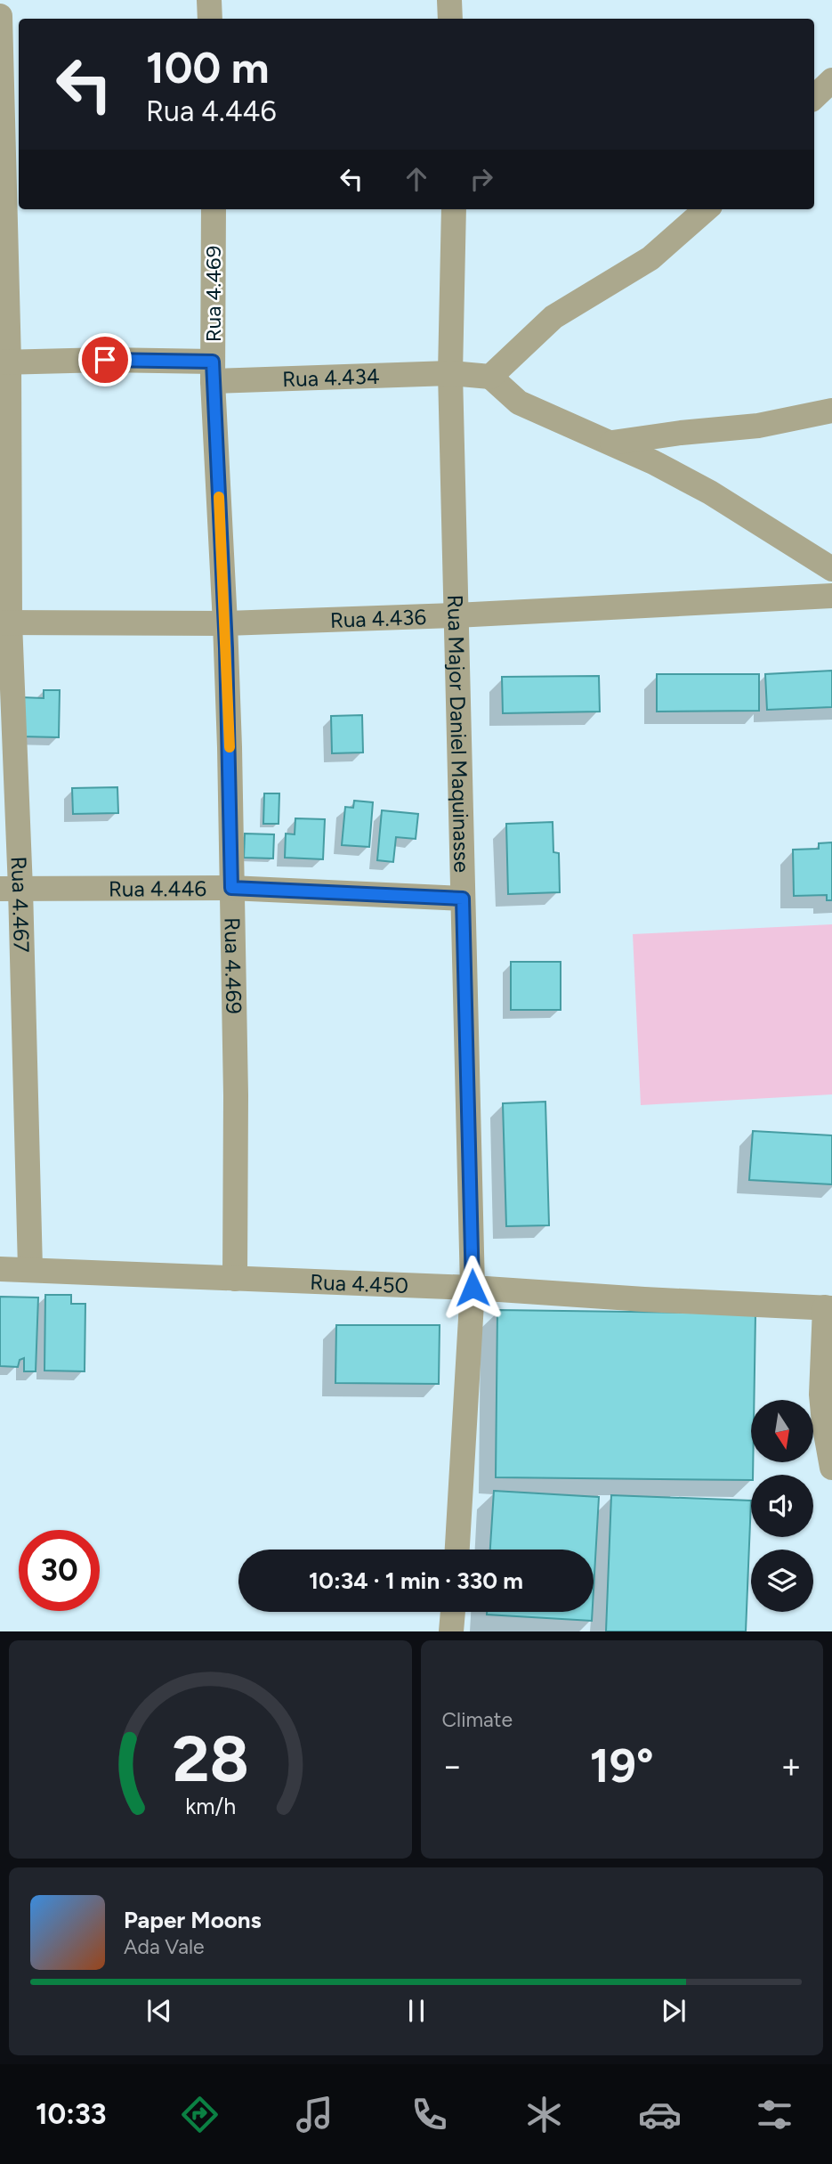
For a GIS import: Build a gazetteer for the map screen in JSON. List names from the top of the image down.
{
  "streets": {
    "street": [
      "Rua 4.469",
      "Rua 4.434",
      "Rua 4.436",
      "Rua Major Daniel Maquinasse",
      "Rua 4.446",
      "Rua 4.467",
      "Rua 4.450"
    ]
  },
  "crossings": [
    ["Rua 4.469", "Rua 4.434"],
    ["Rua 4.469", "Rua 4.436"],
    ["Rua 4.469", "Rua 4.446"],
    ["Rua 4.469", "Rua 4.450"],
    ["Rua 4.434", "Rua Major Daniel Maquinasse"],
    ["Rua 4.434", "Rua 4.467"],
    ["Rua 4.436", "Rua Major Daniel Maquinasse"],
    ["Rua 4.436", "Rua 4.467"],
    ["Rua Major Daniel Maquinasse", "Rua 4.446"],
    ["Rua Major Daniel Maquinasse", "Rua 4.450"],
    ["Rua 4.446", "Rua 4.467"],
    ["Rua 4.467", "Rua 4.450"]
  ],
  "north": "bottom",
  "page": {
    "turn": ["100 m", "Rua 4.446"],
    "limit": "30",
    "trip": "10:34 · 1 min · 330 m",
    "tile": "Climate",
    "heat": ["−", "19°", "+"],
    "song": ["Paper Moons", "Ada Vale"],
    "tabs": "10:33",
    "gauge": ["28", "km/h"]
  }
}
